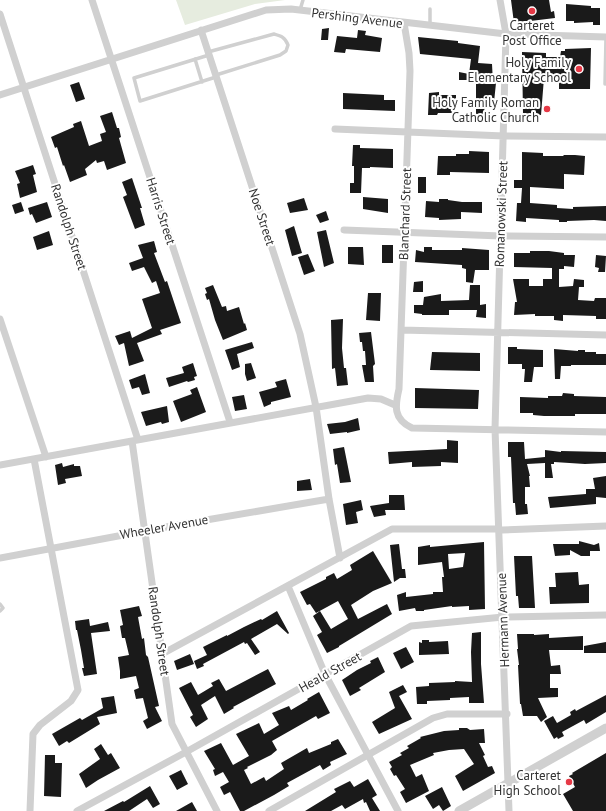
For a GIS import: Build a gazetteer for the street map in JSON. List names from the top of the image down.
{
  "streets": {
    "street": [
      "Pershing Avenue",
      "Harris Street",
      "Blanchard Street",
      "Romanowski Street",
      "Noe Street",
      "Randolph Street",
      "Wheeler Avenue",
      "Hermann Avenue",
      "Heald Street"
    ]
  },
  "crossings": [
    ["Pershing Avenue", "Harris Street"],
    ["Pershing Avenue", "Blanchard Street"],
    ["Pershing Avenue", "Romanowski Street"],
    ["Pershing Avenue", "Noe Street"],
    ["Pershing Avenue", "Randolph Street"],
    ["Romanowski Street", "Hermann Avenue"],
    ["Noe Street", "Wheeler Avenue"],
    ["Randolph Street", "Wheeler Avenue"],
    ["Randolph Street", "Heald Street"],
    ["Hermann Avenue", "Heald Street"]
  ],
  "places": [
    "Carteret Post Office",
    "Holy Family Elementary School",
    "Holy Family Roman Catholic Church",
    "Carteret High School"
  ]
}
